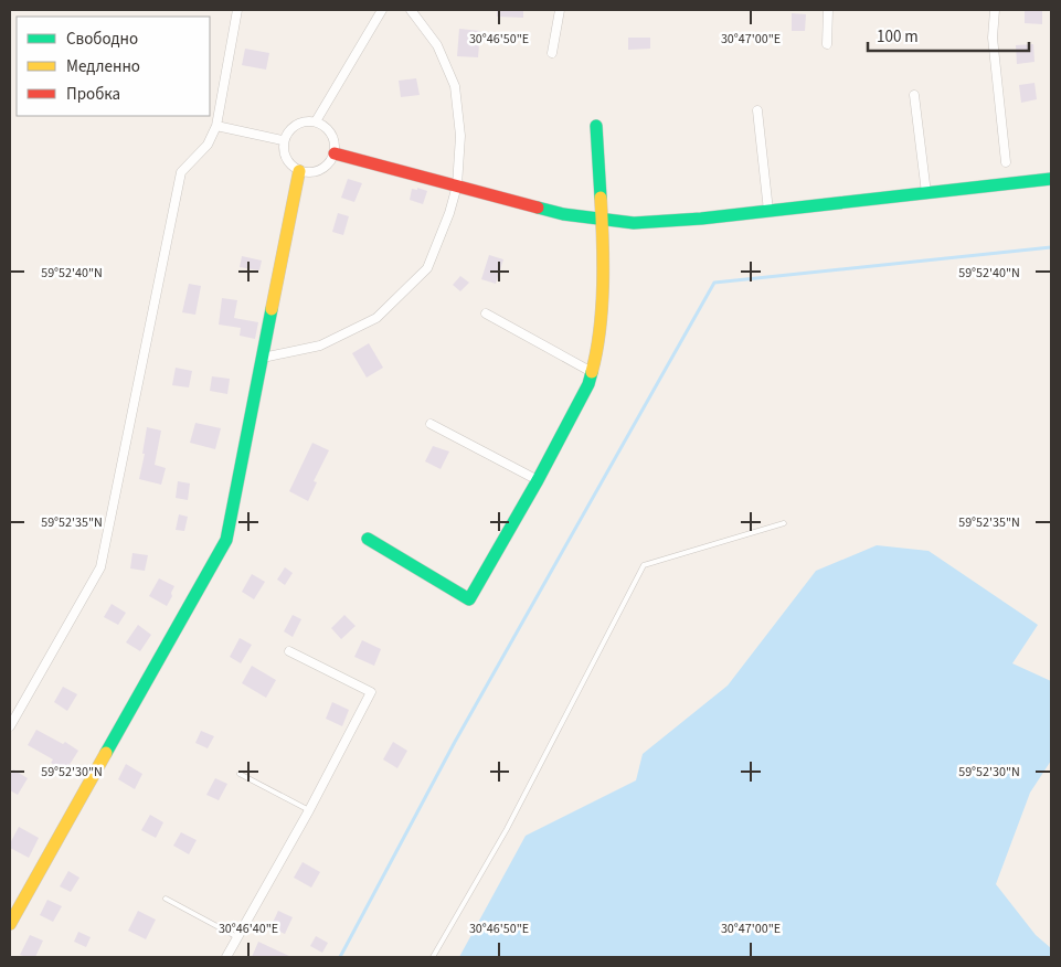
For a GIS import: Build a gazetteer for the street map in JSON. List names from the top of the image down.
{
  "legend": ["Свободно", "Медленно", "Пробка"],
  "scale_bar": "100 m",
  "coordinates": [
    "30°46'50\"E",
    "30°47'00\"E",
    "59°52'40\"N",
    "59°52'35\"N",
    "59°52'30\"N",
    "30°46'40\"E"
  ]
}
